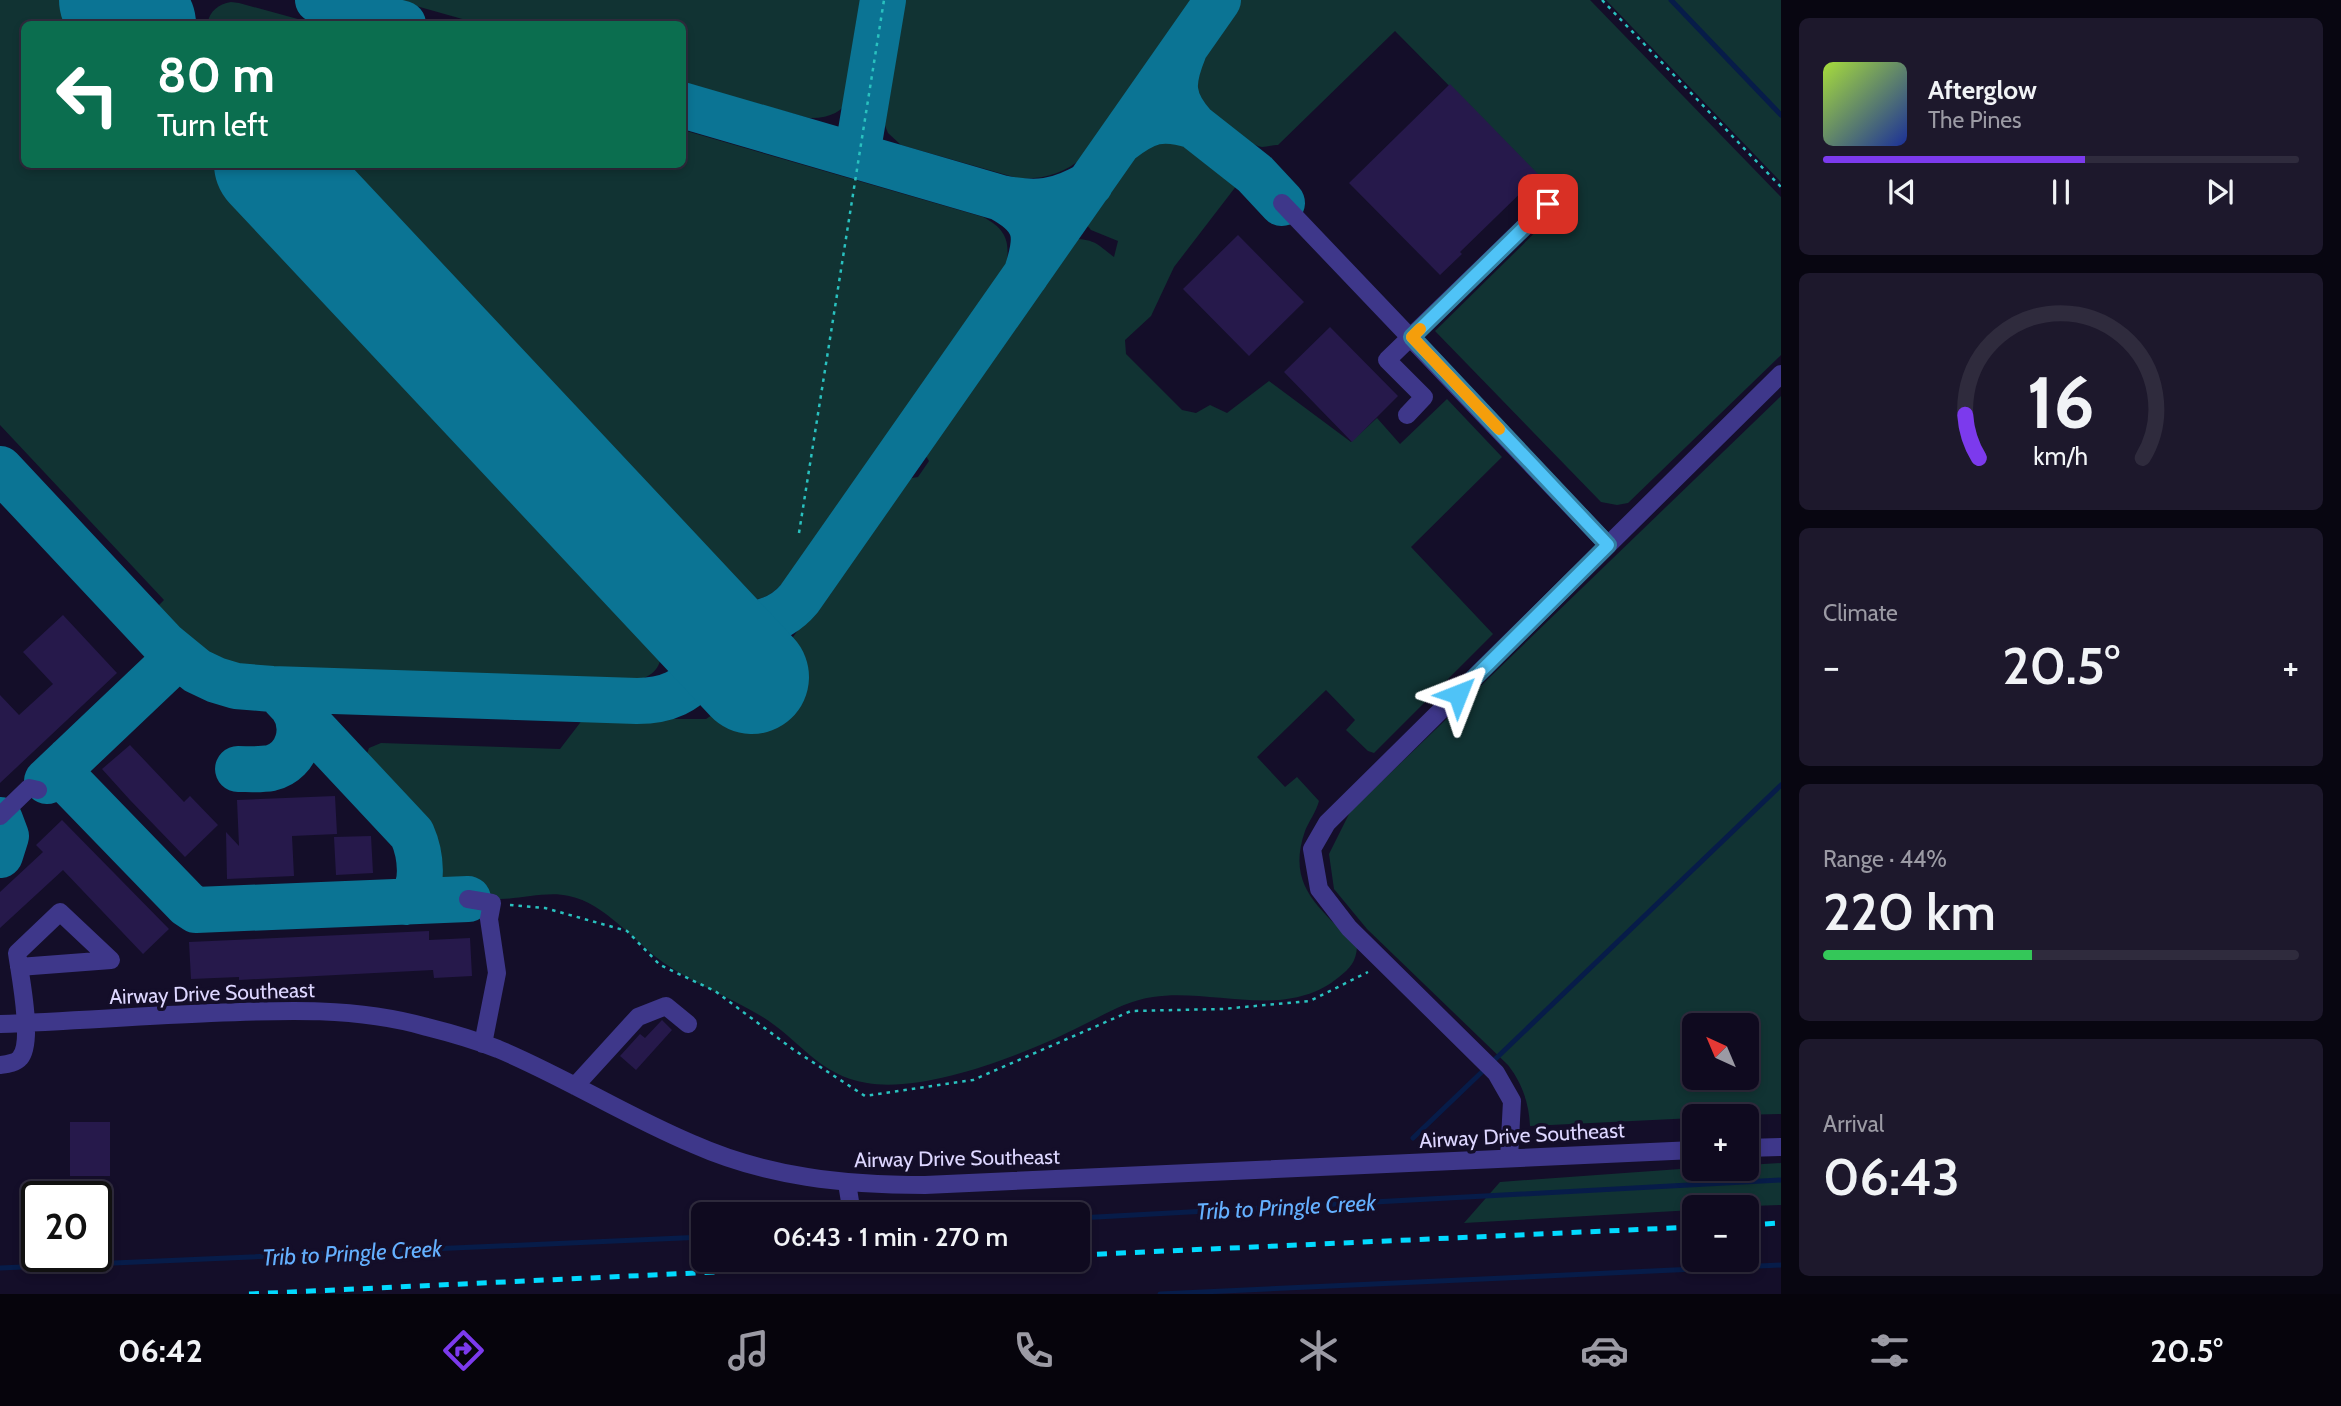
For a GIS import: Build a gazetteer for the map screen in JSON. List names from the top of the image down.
{
  "streets": {
    "street": ["Airway Drive Southeast"]
  },
  "water": ["Trib to Pringle Creek"],
  "north": "top left",
  "page": {
    "turn": ["80 m", "Turn left"],
    "song": ["Afterglow", "The Pines"],
    "tile": [
      "Climate",
      ["Range · 44%", "220 km"],
      ["Arrival", "06:43"]
    ],
    "heat": ["−", "20.5°", "+"],
    "map_buttons": ["+", "−"],
    "limit": "20",
    "trip": "06:43 · 1 min · 270 m",
    "tabs": ["06:42", "20.5°"],
    "gauge": ["16", "km/h"]
  }
}
